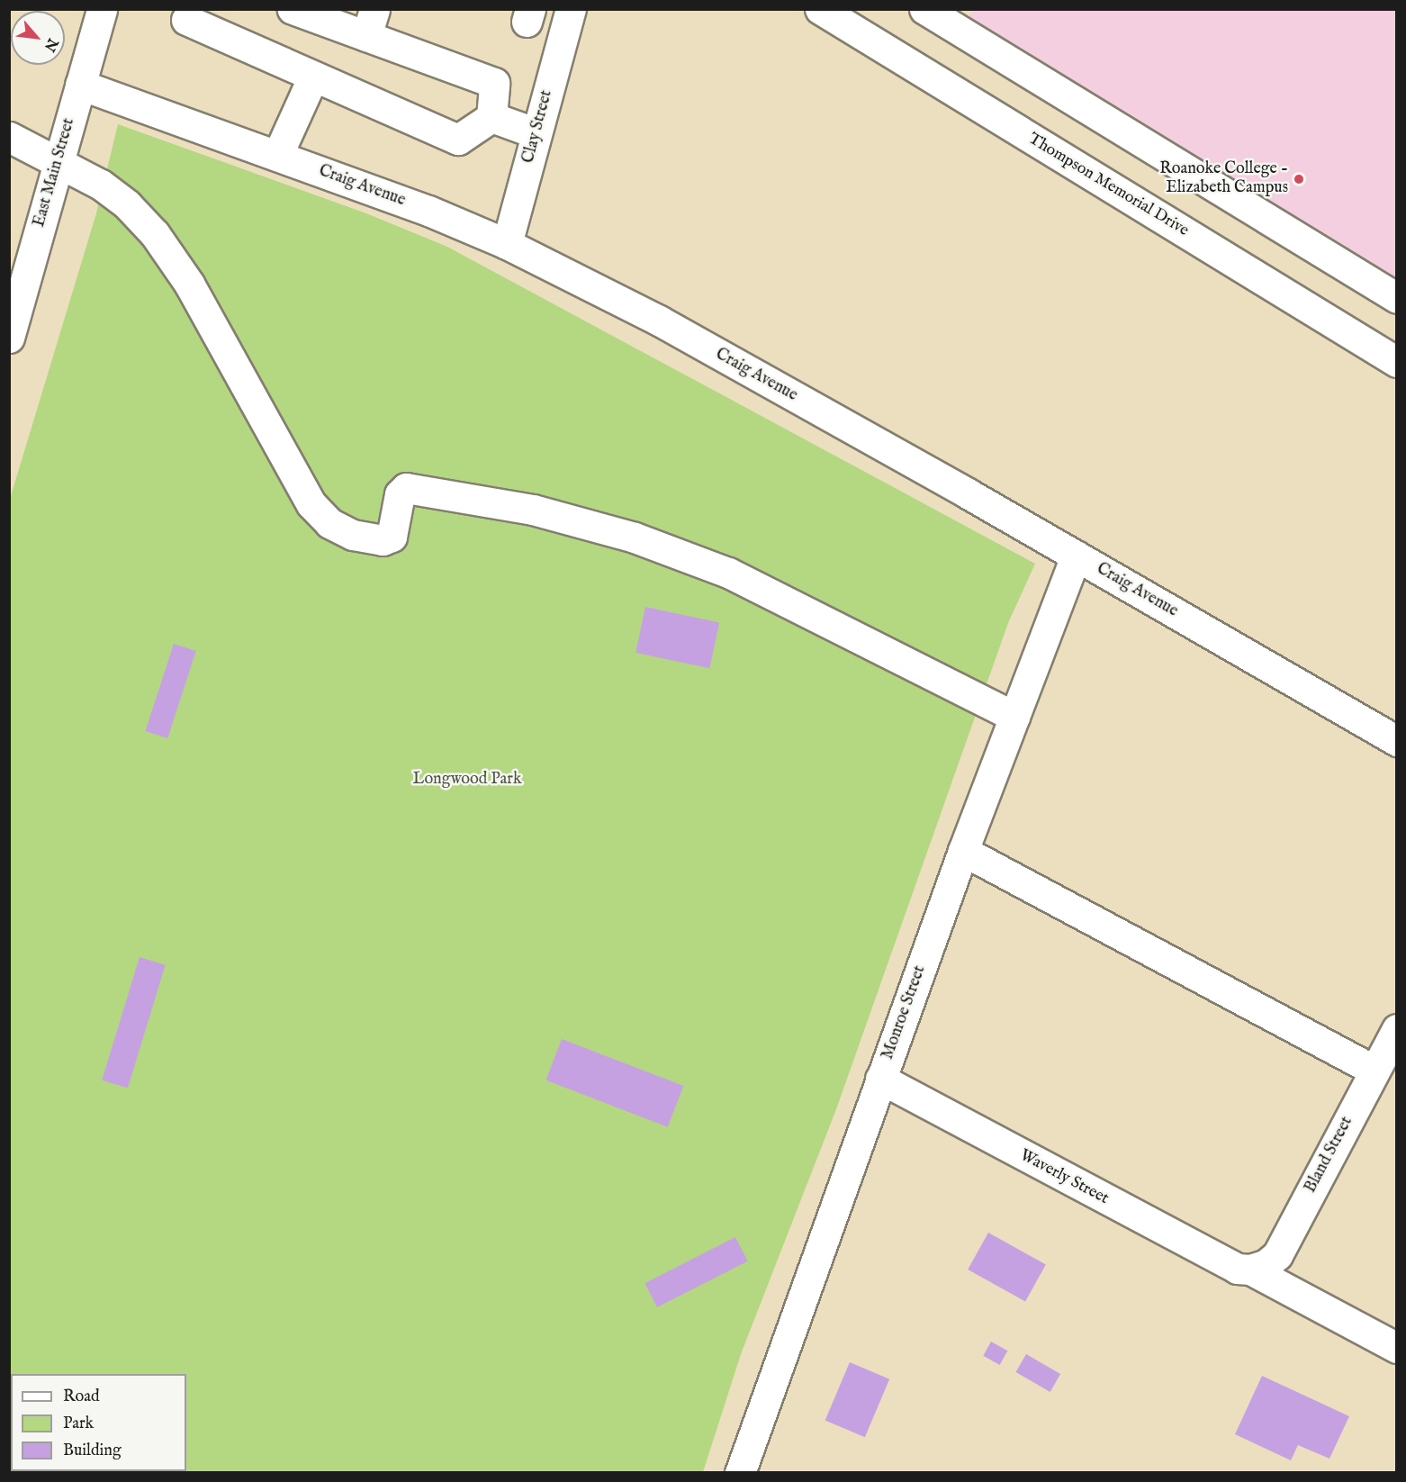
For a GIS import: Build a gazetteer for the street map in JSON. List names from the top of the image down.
{
  "streets": {
    "street": [
      "Clay Street",
      "East Main Street",
      "Thompson Memorial Drive",
      "Craig Avenue",
      "Monroe Street",
      "Bland Street",
      "Waverly Street"
    ]
  },
  "crossings": [
    ["Clay Street", "Craig Avenue"],
    ["East Main Street", "Craig Avenue"],
    ["Craig Avenue", "Monroe Street"],
    ["Monroe Street", "Waverly Street"],
    ["Bland Street", "Waverly Street"]
  ],
  "parks": ["Longwood Park"],
  "places": ["Roanoke College - Elizabeth Campus"],
  "legend": ["Road", "Park", "Building"],
  "north": "bottom right"
}
